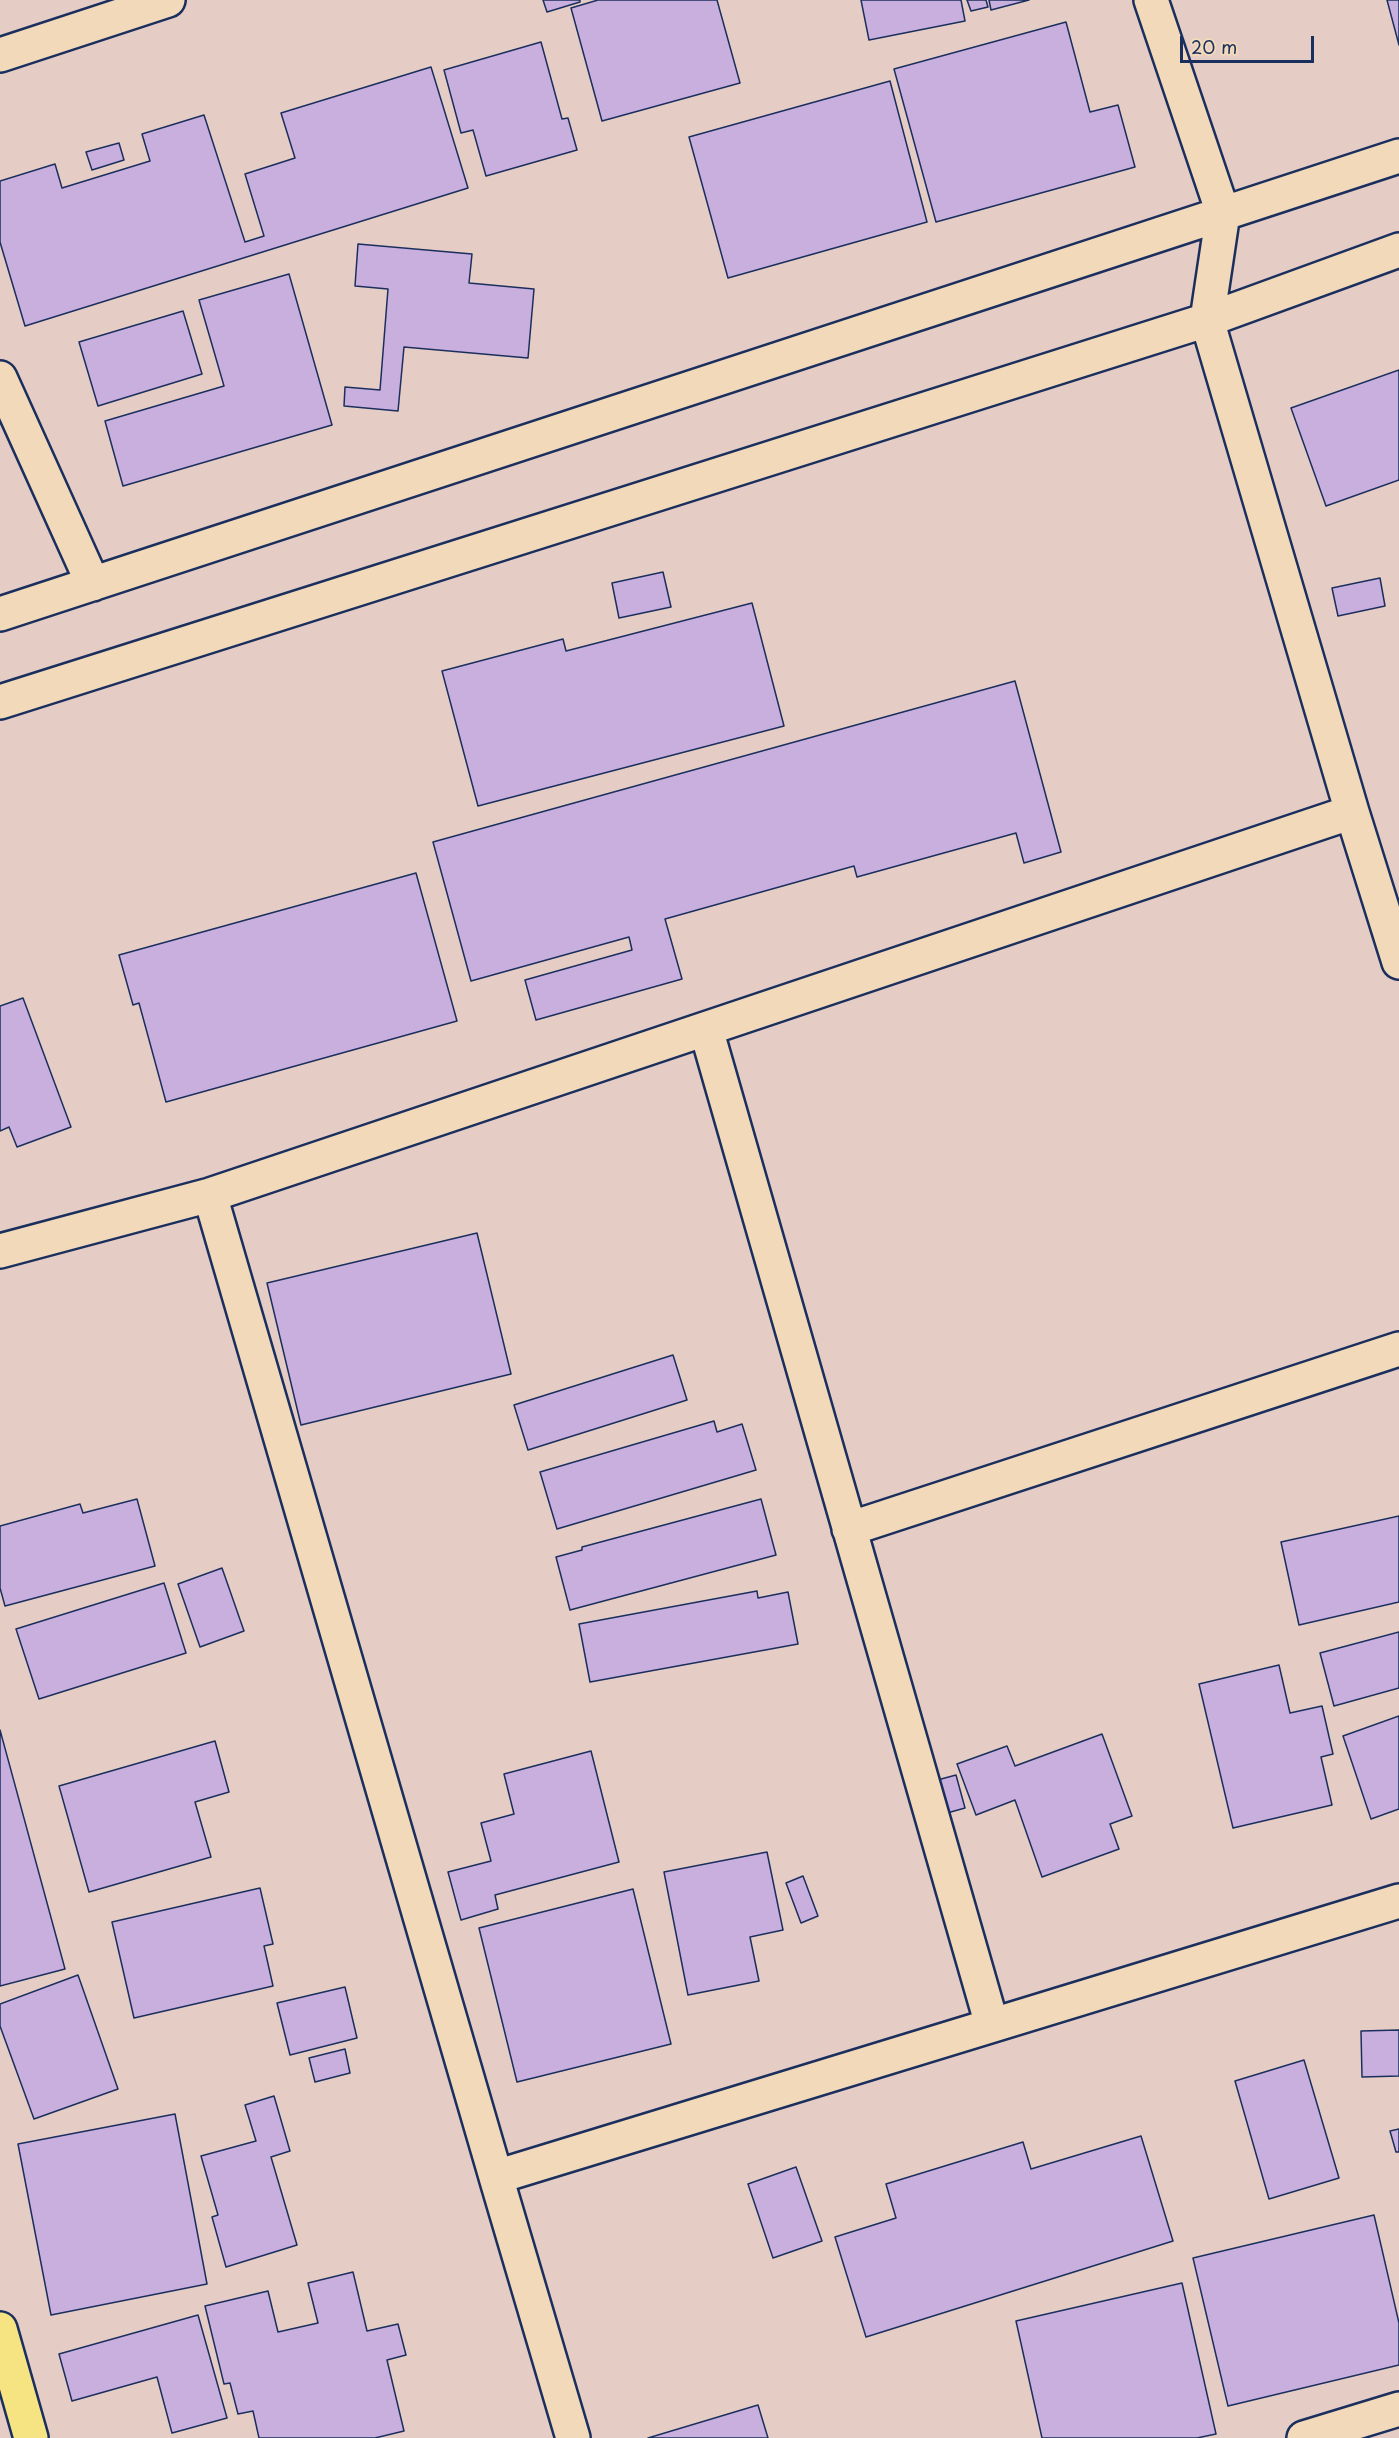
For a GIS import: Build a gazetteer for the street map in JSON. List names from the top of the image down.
{
  "scale_bar": "20 m"
}
